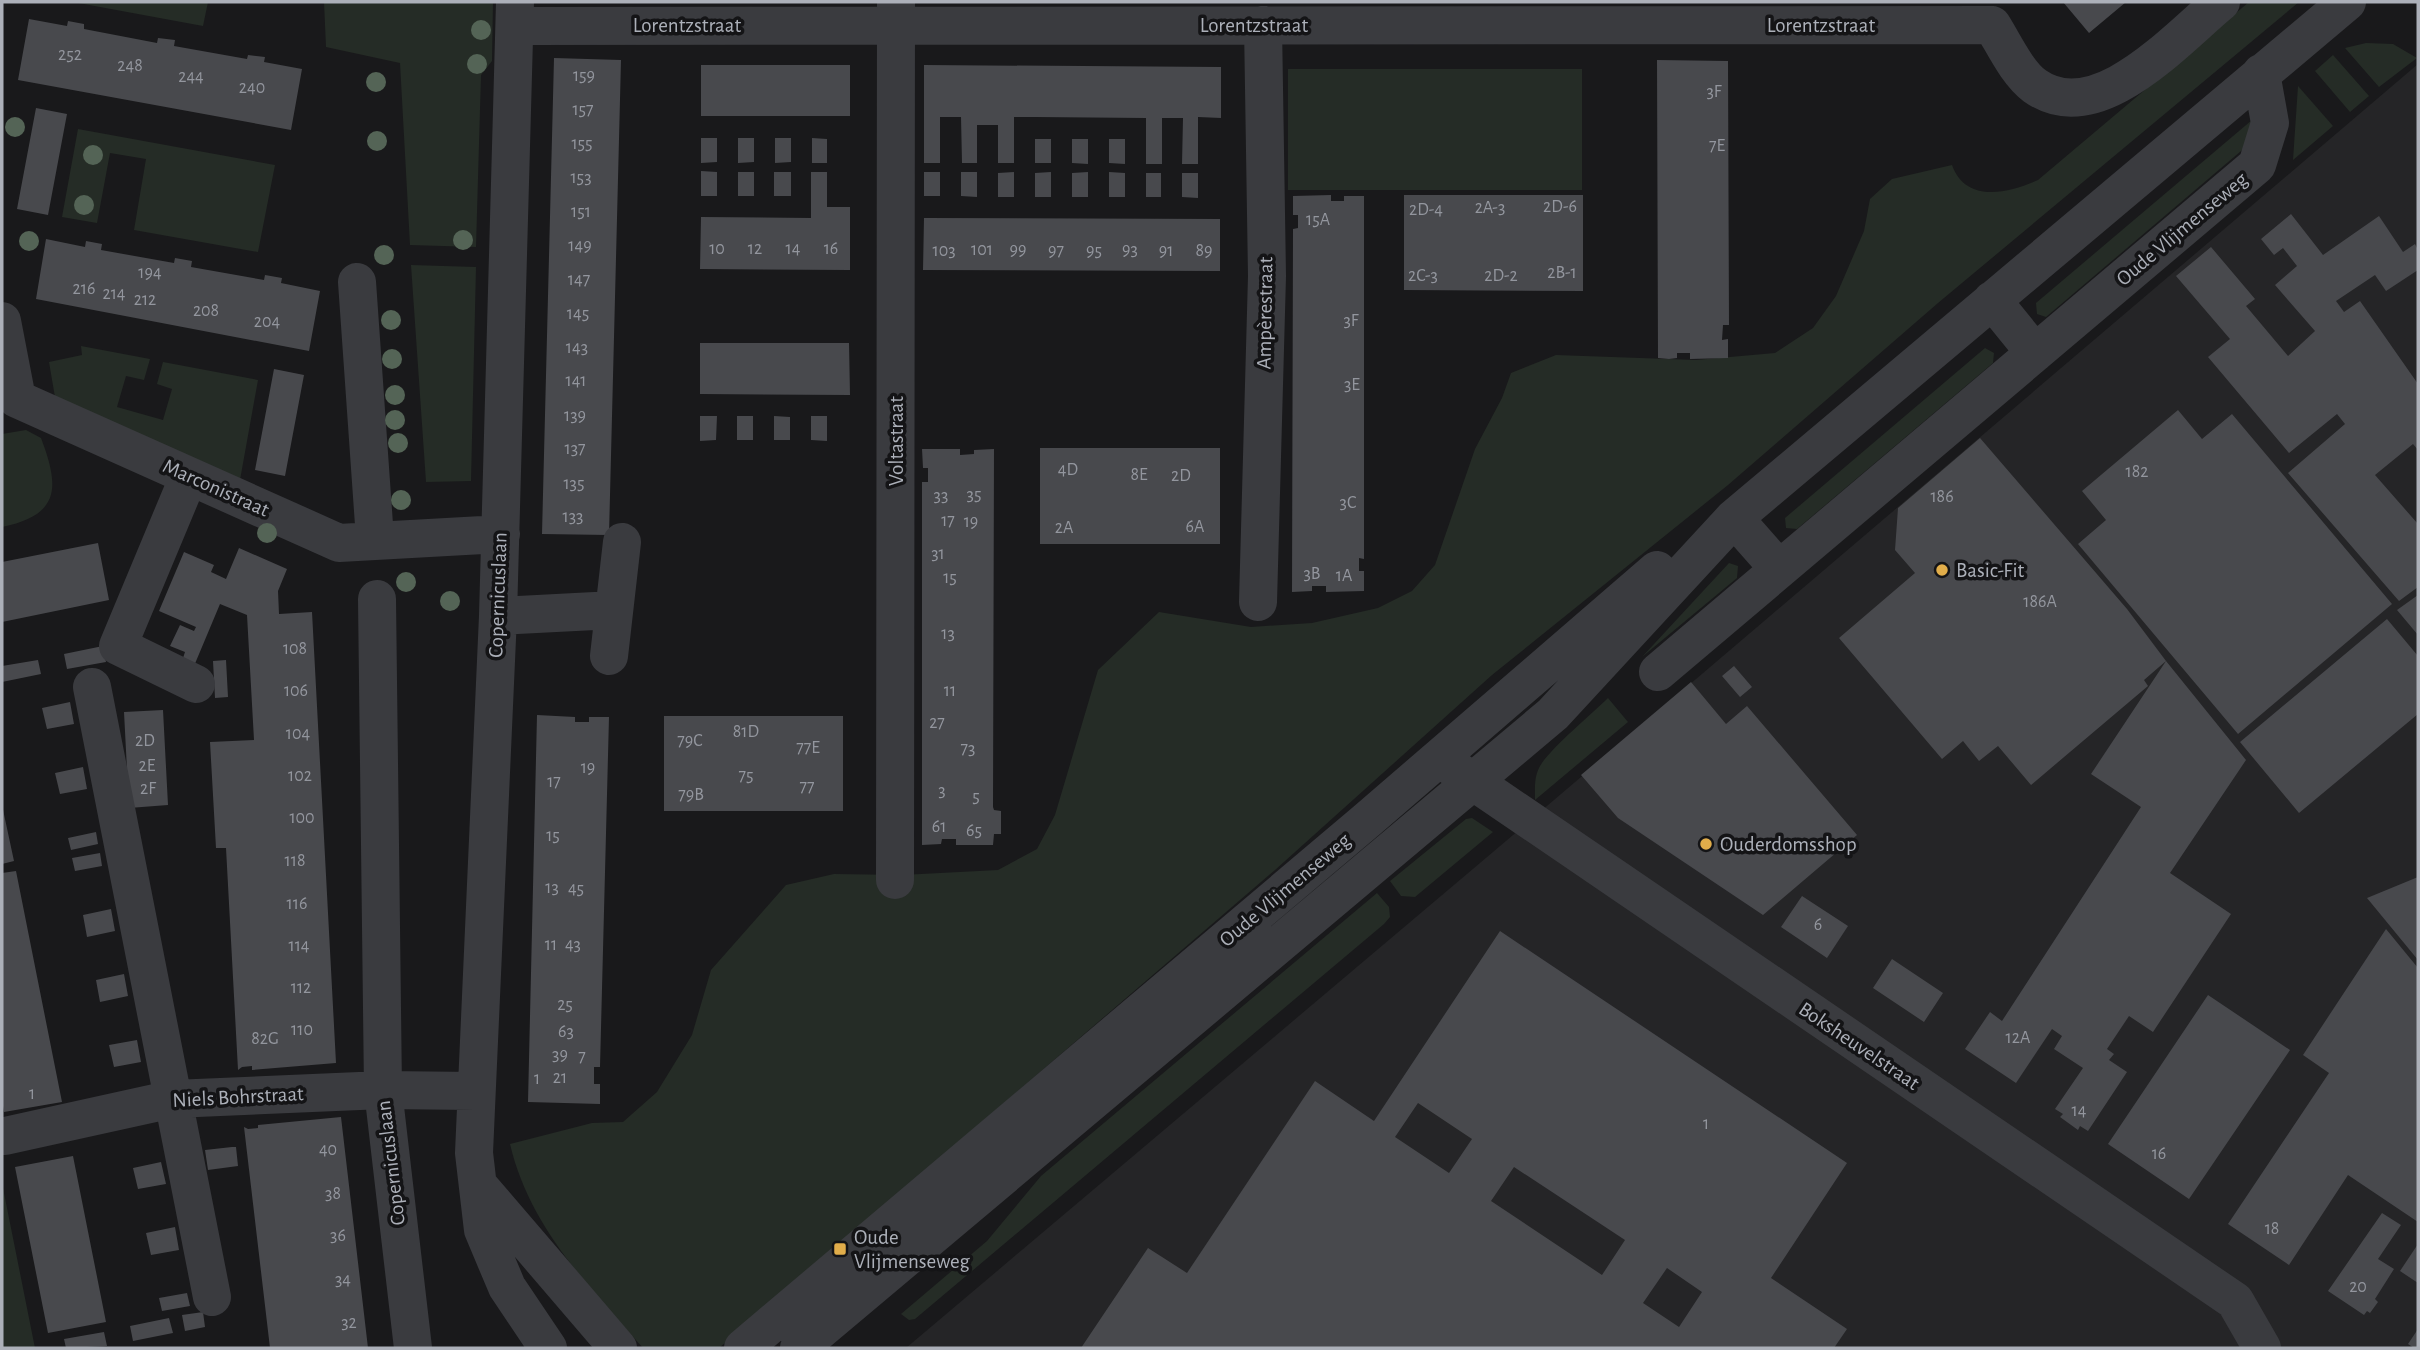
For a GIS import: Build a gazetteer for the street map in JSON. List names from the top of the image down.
{
  "streets": {
    "street": [
      "Lorentzstraat",
      "Oude Vlijmenseweg",
      "Ampèrestraat",
      "Voltastraat",
      "Marconistraat",
      "Copernicuslaan",
      "Boksheuvelstraat",
      "Niels Bohrstraat"
    ]
  },
  "crossings": [
    ["Lorentzstraat", "Ampèrestraat"],
    ["Lorentzstraat", "Voltastraat"],
    ["Lorentzstraat", "Copernicuslaan"],
    ["Oude Vlijmenseweg", "Boksheuvelstraat"],
    ["Marconistraat", "Copernicuslaan"],
    ["Copernicuslaan", "Niels Bohrstraat"]
  ],
  "places": {
    "other": ["Basic-Fit", "Ouderdomsshop"],
    "transit": ["Oude Vlijmenseweg"]
  },
  "house_numbers": [
    "252",
    "248",
    "159",
    "244",
    "240",
    "3F",
    "157",
    "155",
    "7E",
    "153",
    "2D-6",
    "2A-3",
    "2D-4",
    "151",
    "15A",
    "149",
    "10",
    "12",
    "14",
    "16",
    "101",
    "99",
    "93",
    "103",
    "97",
    "95",
    "91",
    "89",
    "194",
    "2B-1",
    "2C-3",
    "2D-2",
    "147",
    "216",
    "214",
    "212",
    "208",
    "145",
    "3F",
    "204",
    "143",
    "141",
    "3E",
    "139",
    "137",
    "4D",
    "182",
    "8E",
    "2D",
    "135",
    "35",
    "33",
    "186",
    "3C",
    "133",
    "17",
    "19",
    "6A",
    "2A",
    "31",
    "3B",
    "1A",
    "15",
    "186A",
    "13",
    "108",
    "106",
    "11",
    "27",
    "81D",
    "104",
    "2D",
    "79C",
    "77E",
    "73",
    "2E",
    "19",
    "102",
    "75",
    "17",
    "77",
    "2F",
    "3",
    "79B",
    "5",
    "100",
    "61",
    "65",
    "15",
    "118",
    "13",
    "45",
    "116",
    "6",
    "11",
    "43",
    "114",
    "112",
    "25",
    "110",
    "63",
    "12A",
    "82G",
    "39",
    "7",
    "21",
    "1",
    "1",
    "14",
    "1",
    "40",
    "16",
    "38",
    "18",
    "36",
    "34",
    "20",
    "32"
  ]
}
